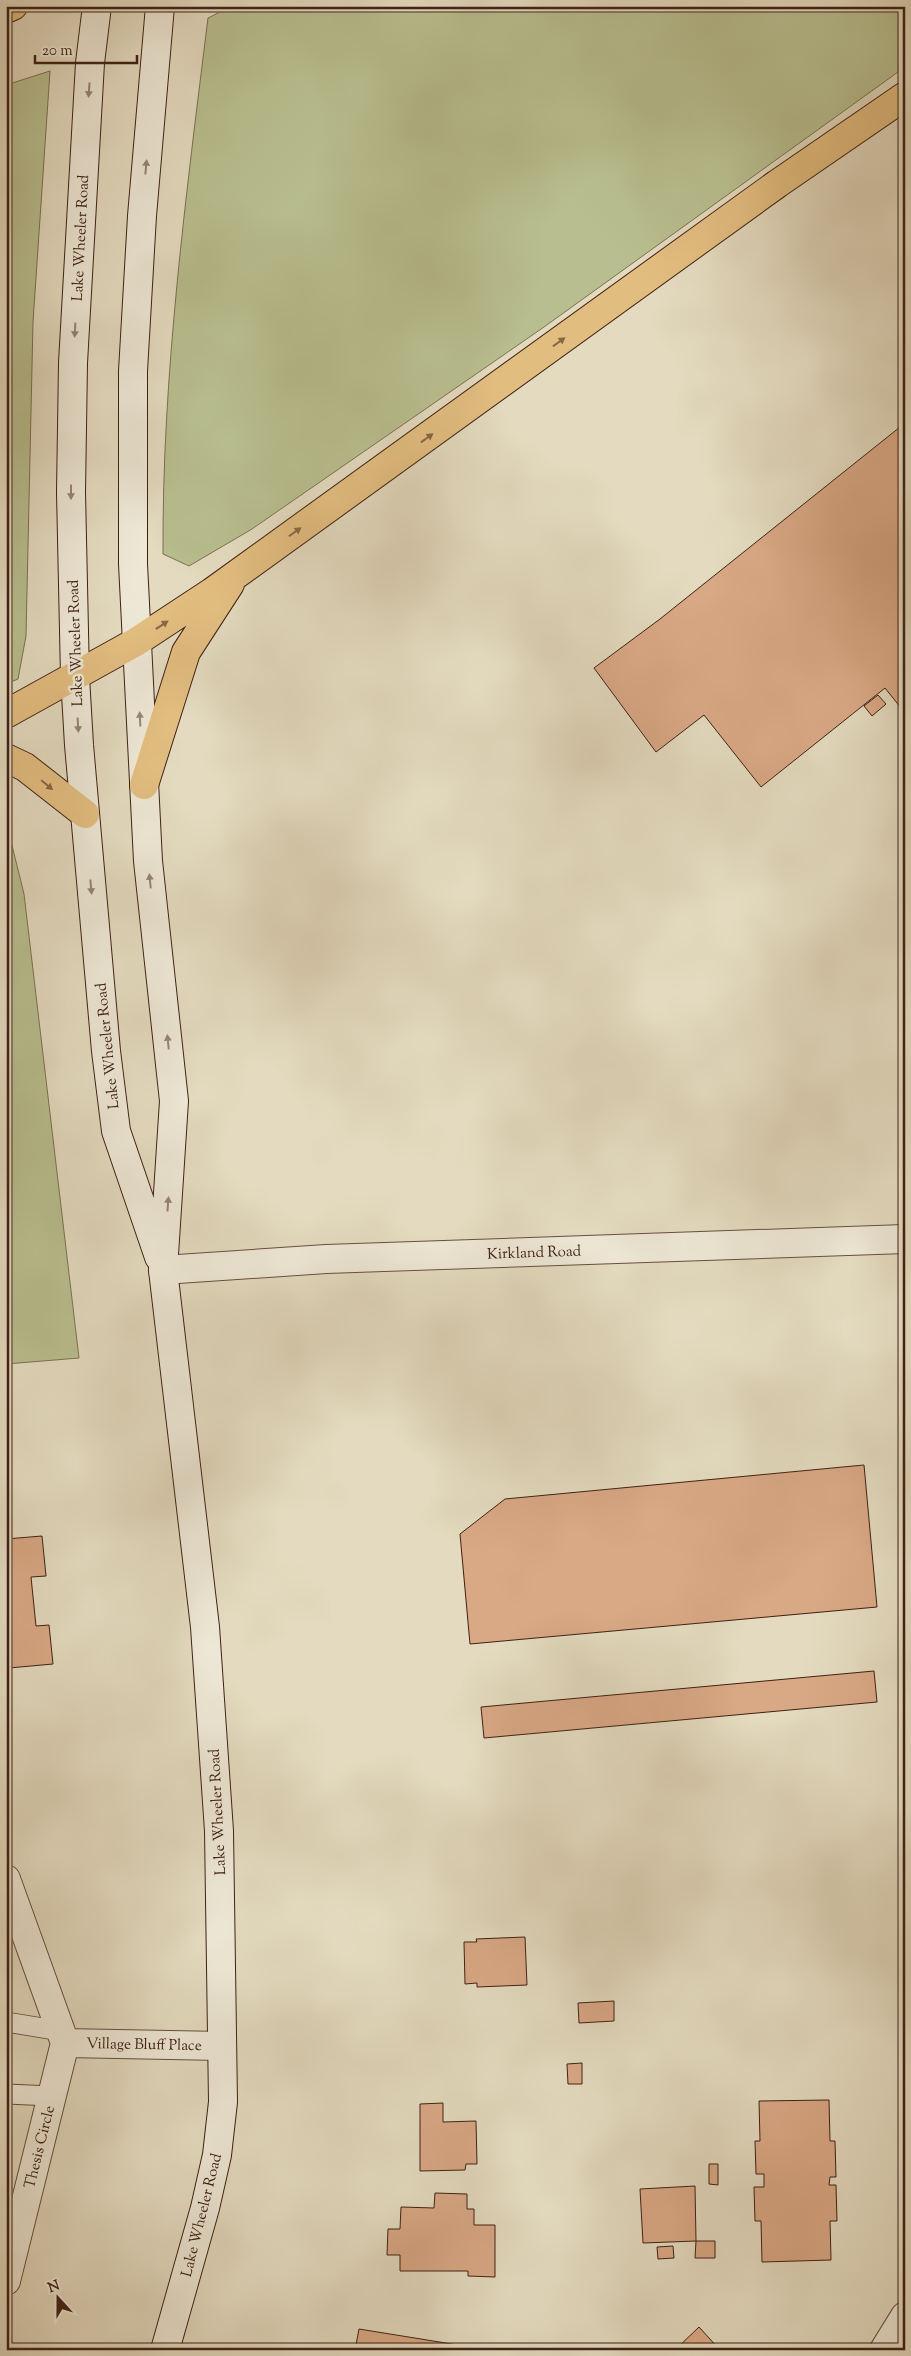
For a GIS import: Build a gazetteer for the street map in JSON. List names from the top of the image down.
{
  "streets": {
    "main road": [
      "Lake Wheeler Road",
      "Kirkland Road",
      "Village Bluff Place",
      "Thesis Circle"
    ]
  },
  "crossings": [
    ["Lake Wheeler Road", "Kirkland Road"],
    ["Lake Wheeler Road", "Village Bluff Place"],
    ["Village Bluff Place", "Thesis Circle"]
  ],
  "scale_bar": "20 m",
  "north": "top"
}
